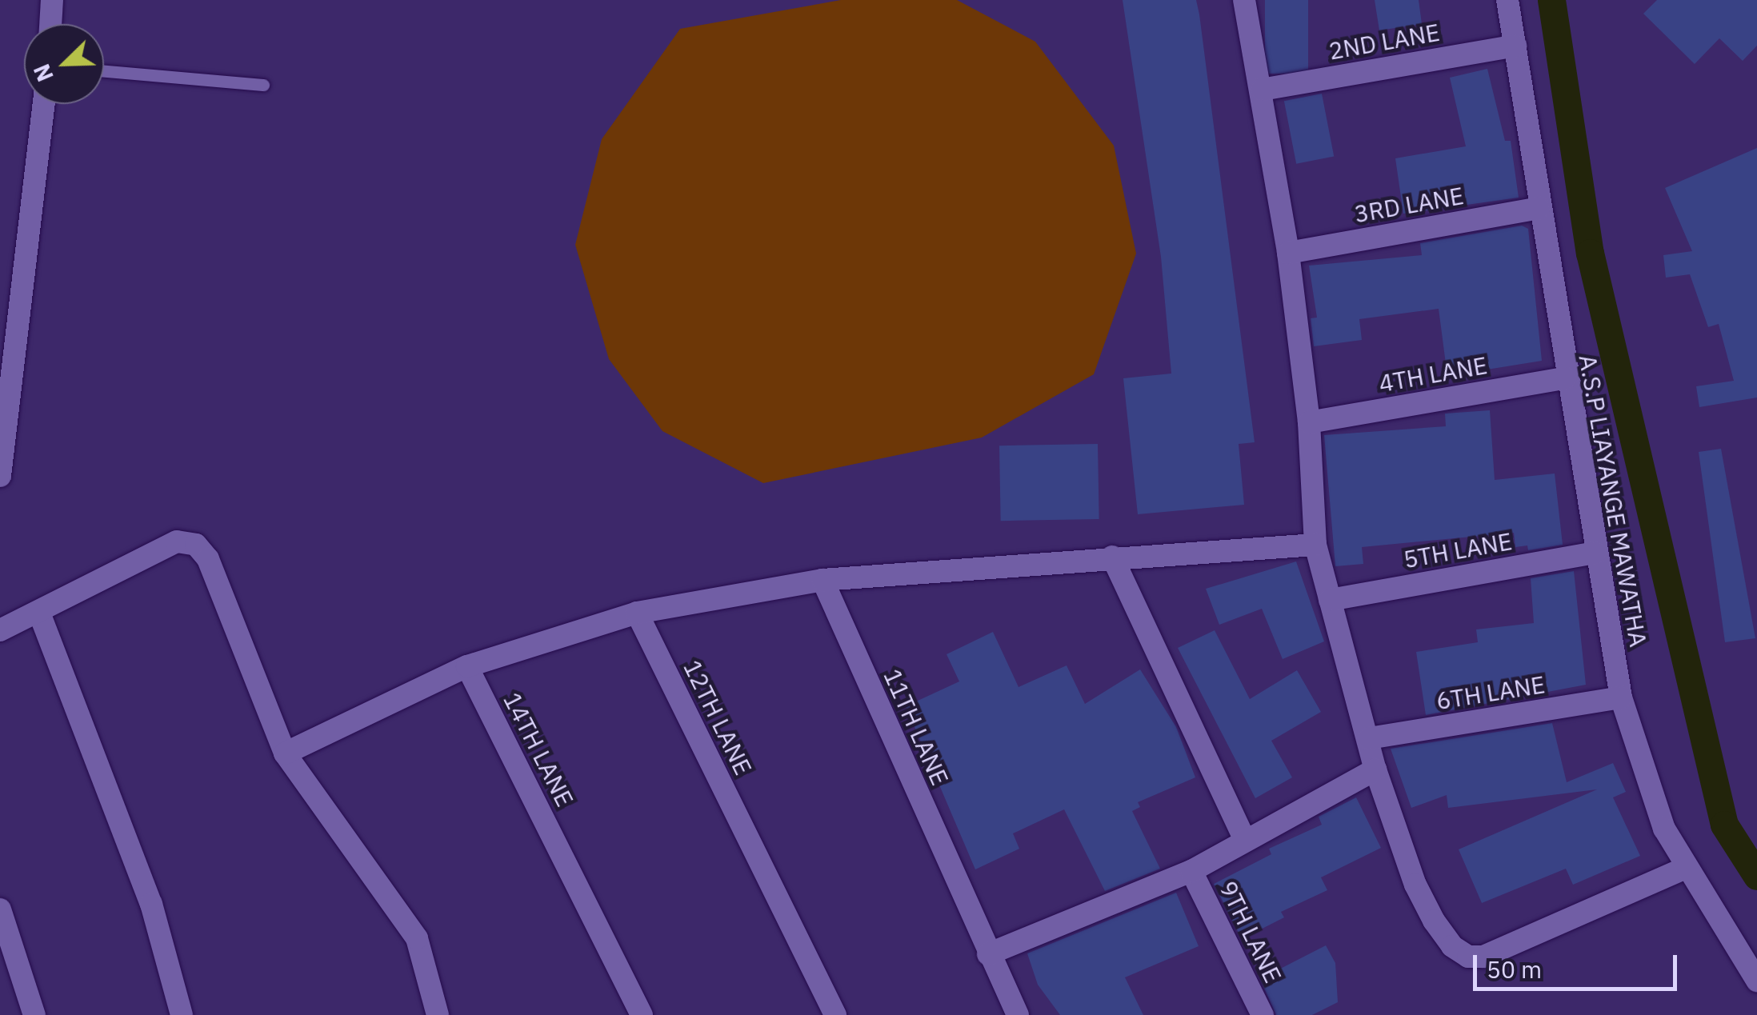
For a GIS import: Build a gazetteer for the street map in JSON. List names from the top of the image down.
{
  "streets": {
    "street": [
      "2ND LANE",
      "3RD LANE",
      "4TH LANE",
      "A.S.P LIAYANGE MAWATHA",
      "5TH LANE",
      "6TH LANE",
      "12TH LANE",
      "11TH LANE",
      "14TH LANE",
      "9TH LANE"
    ]
  },
  "crossings": [
    ["2ND LANE", "A.S.P LIAYANGE MAWATHA"],
    ["3RD LANE", "A.S.P LIAYANGE MAWATHA"],
    ["4TH LANE", "A.S.P LIAYANGE MAWATHA"],
    ["A.S.P LIAYANGE MAWATHA", "5TH LANE"],
    ["A.S.P LIAYANGE MAWATHA", "6TH LANE"]
  ],
  "scale_bar": "50 m",
  "north": "bottom left"
}
